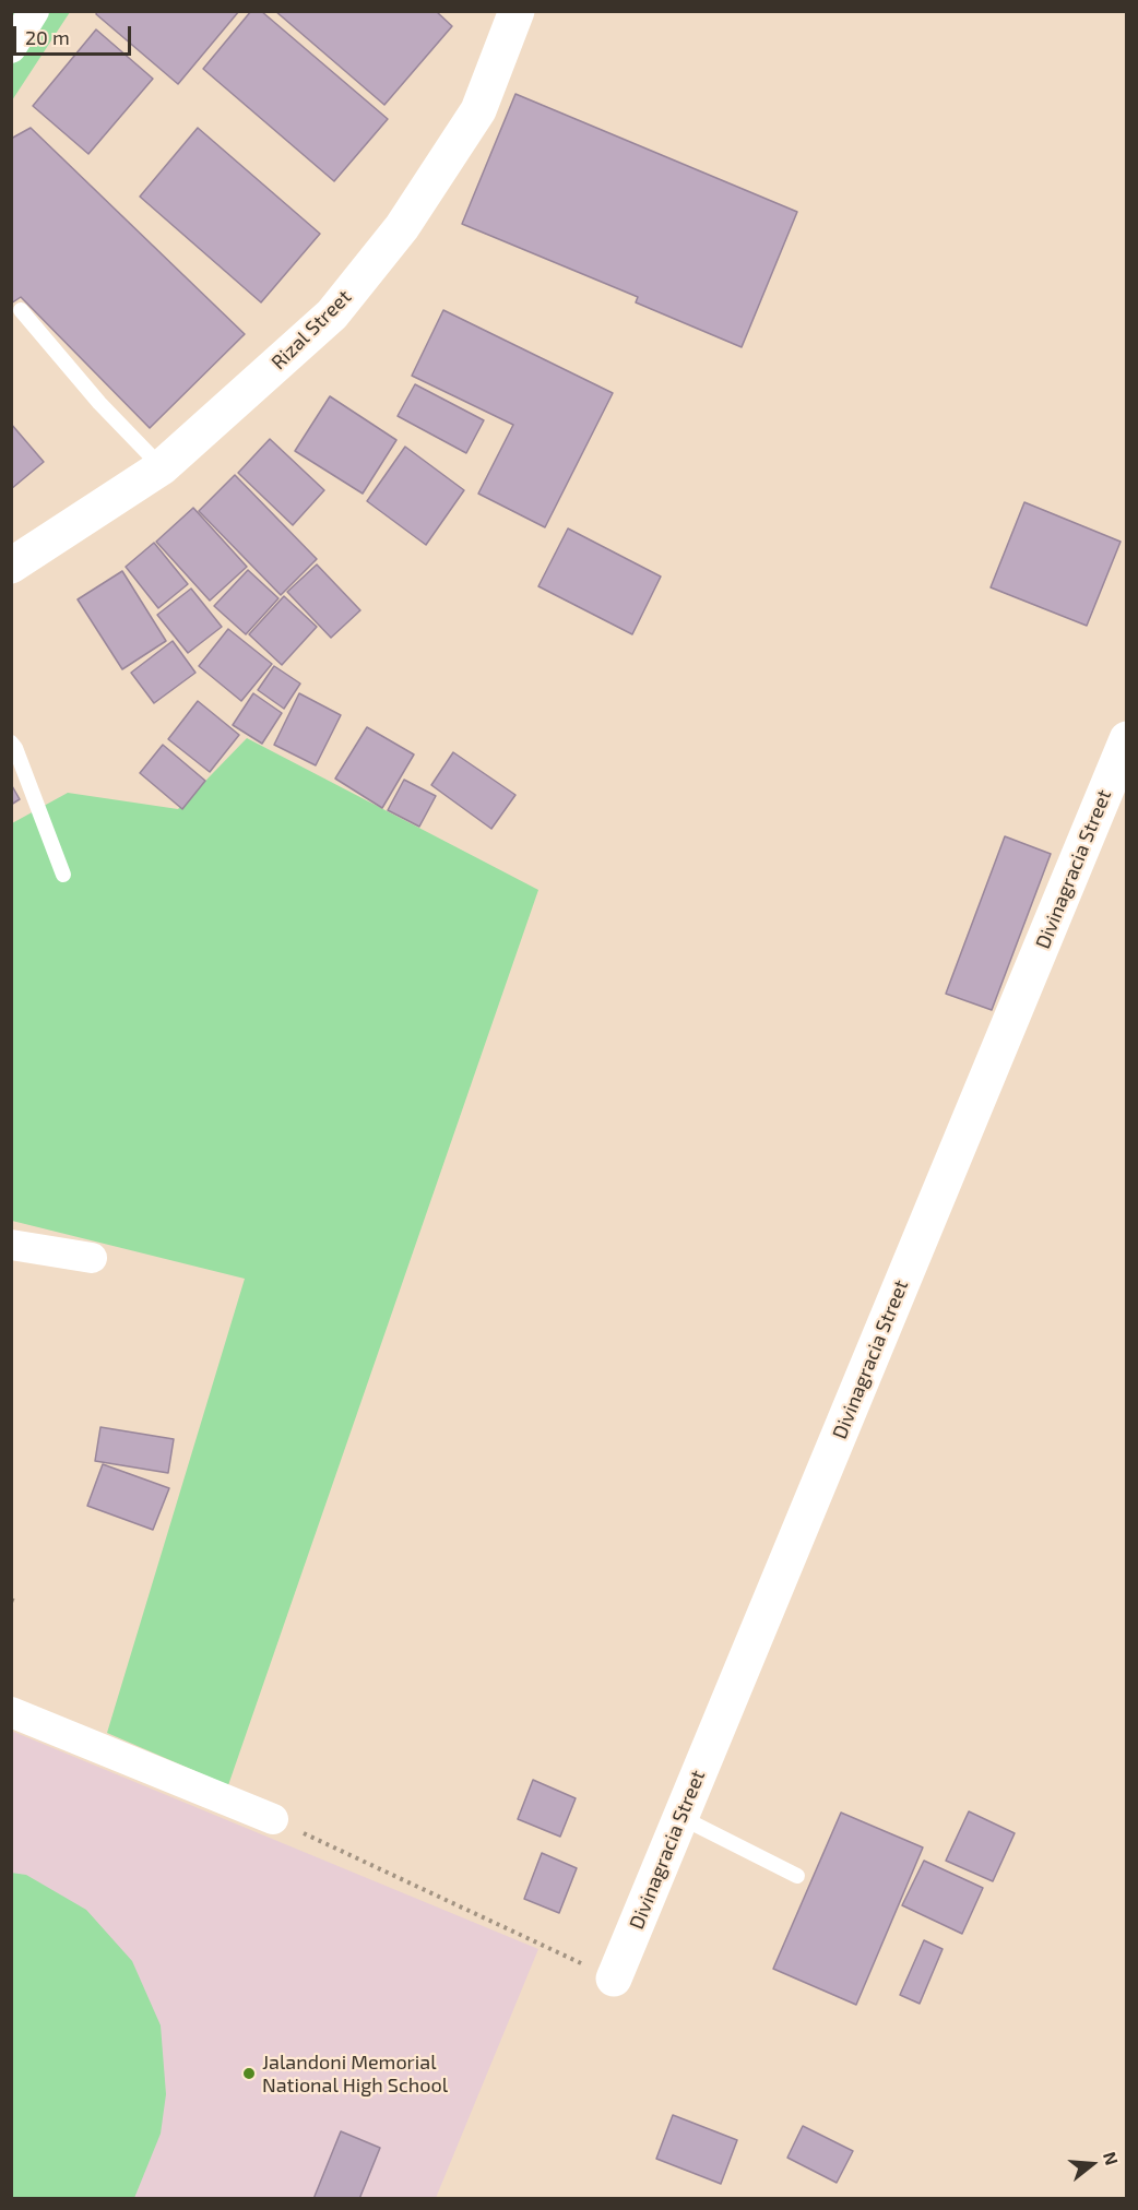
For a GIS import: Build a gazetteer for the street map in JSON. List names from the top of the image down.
{
  "streets": {
    "street": ["Rizal Street", "Divinagracia Street"]
  },
  "places": ["Jalandoni Memorial National High School"],
  "scale_bar": "20 m",
  "north": "right"
}
